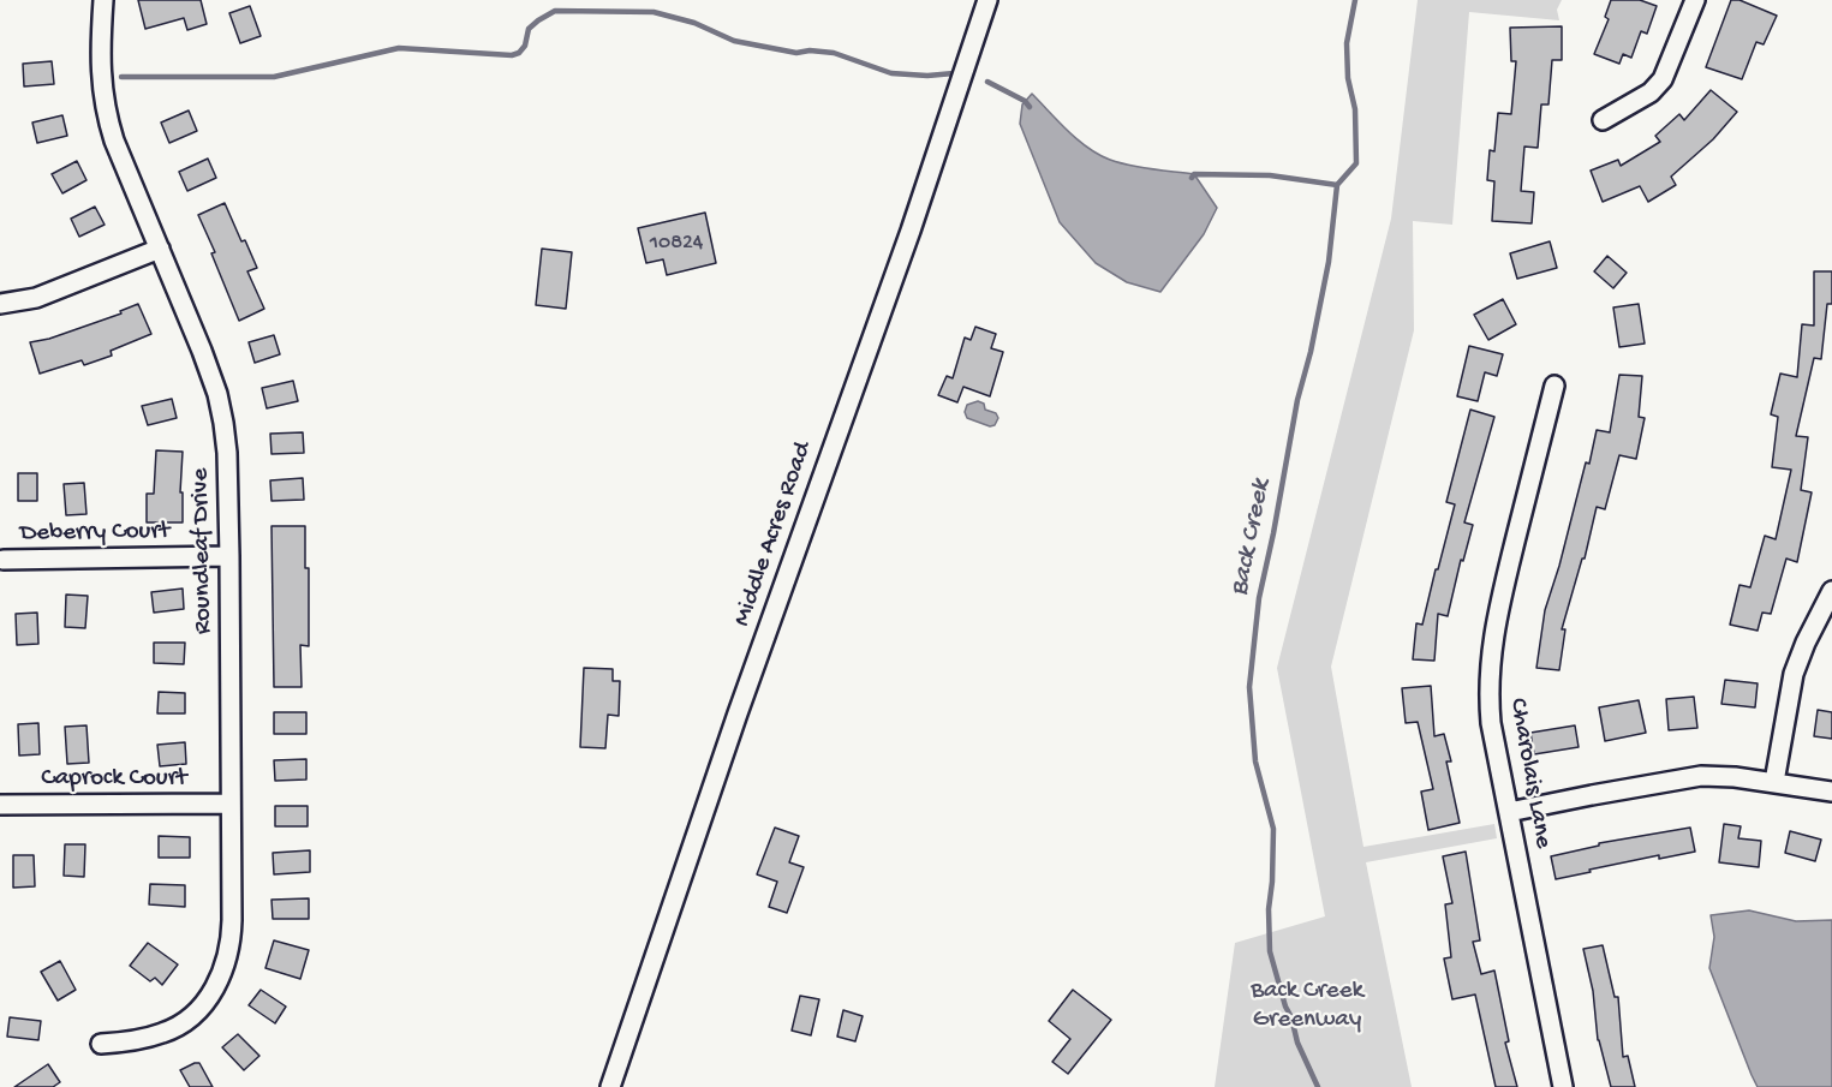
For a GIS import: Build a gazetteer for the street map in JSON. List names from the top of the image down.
{
  "streets": {
    "street": [
      "Deberry Court",
      "Middle Acres Road",
      "Roundleaf Drive",
      "Charolais Lane",
      "Caprock Court"
    ]
  },
  "crossings": [
    ["Deberry Court", "Roundleaf Drive"],
    ["Roundleaf Drive", "Caprock Court"]
  ],
  "water": ["Back Creek"],
  "parks": ["Back Creek Greenway"],
  "house_numbers": ["10824"]
}
